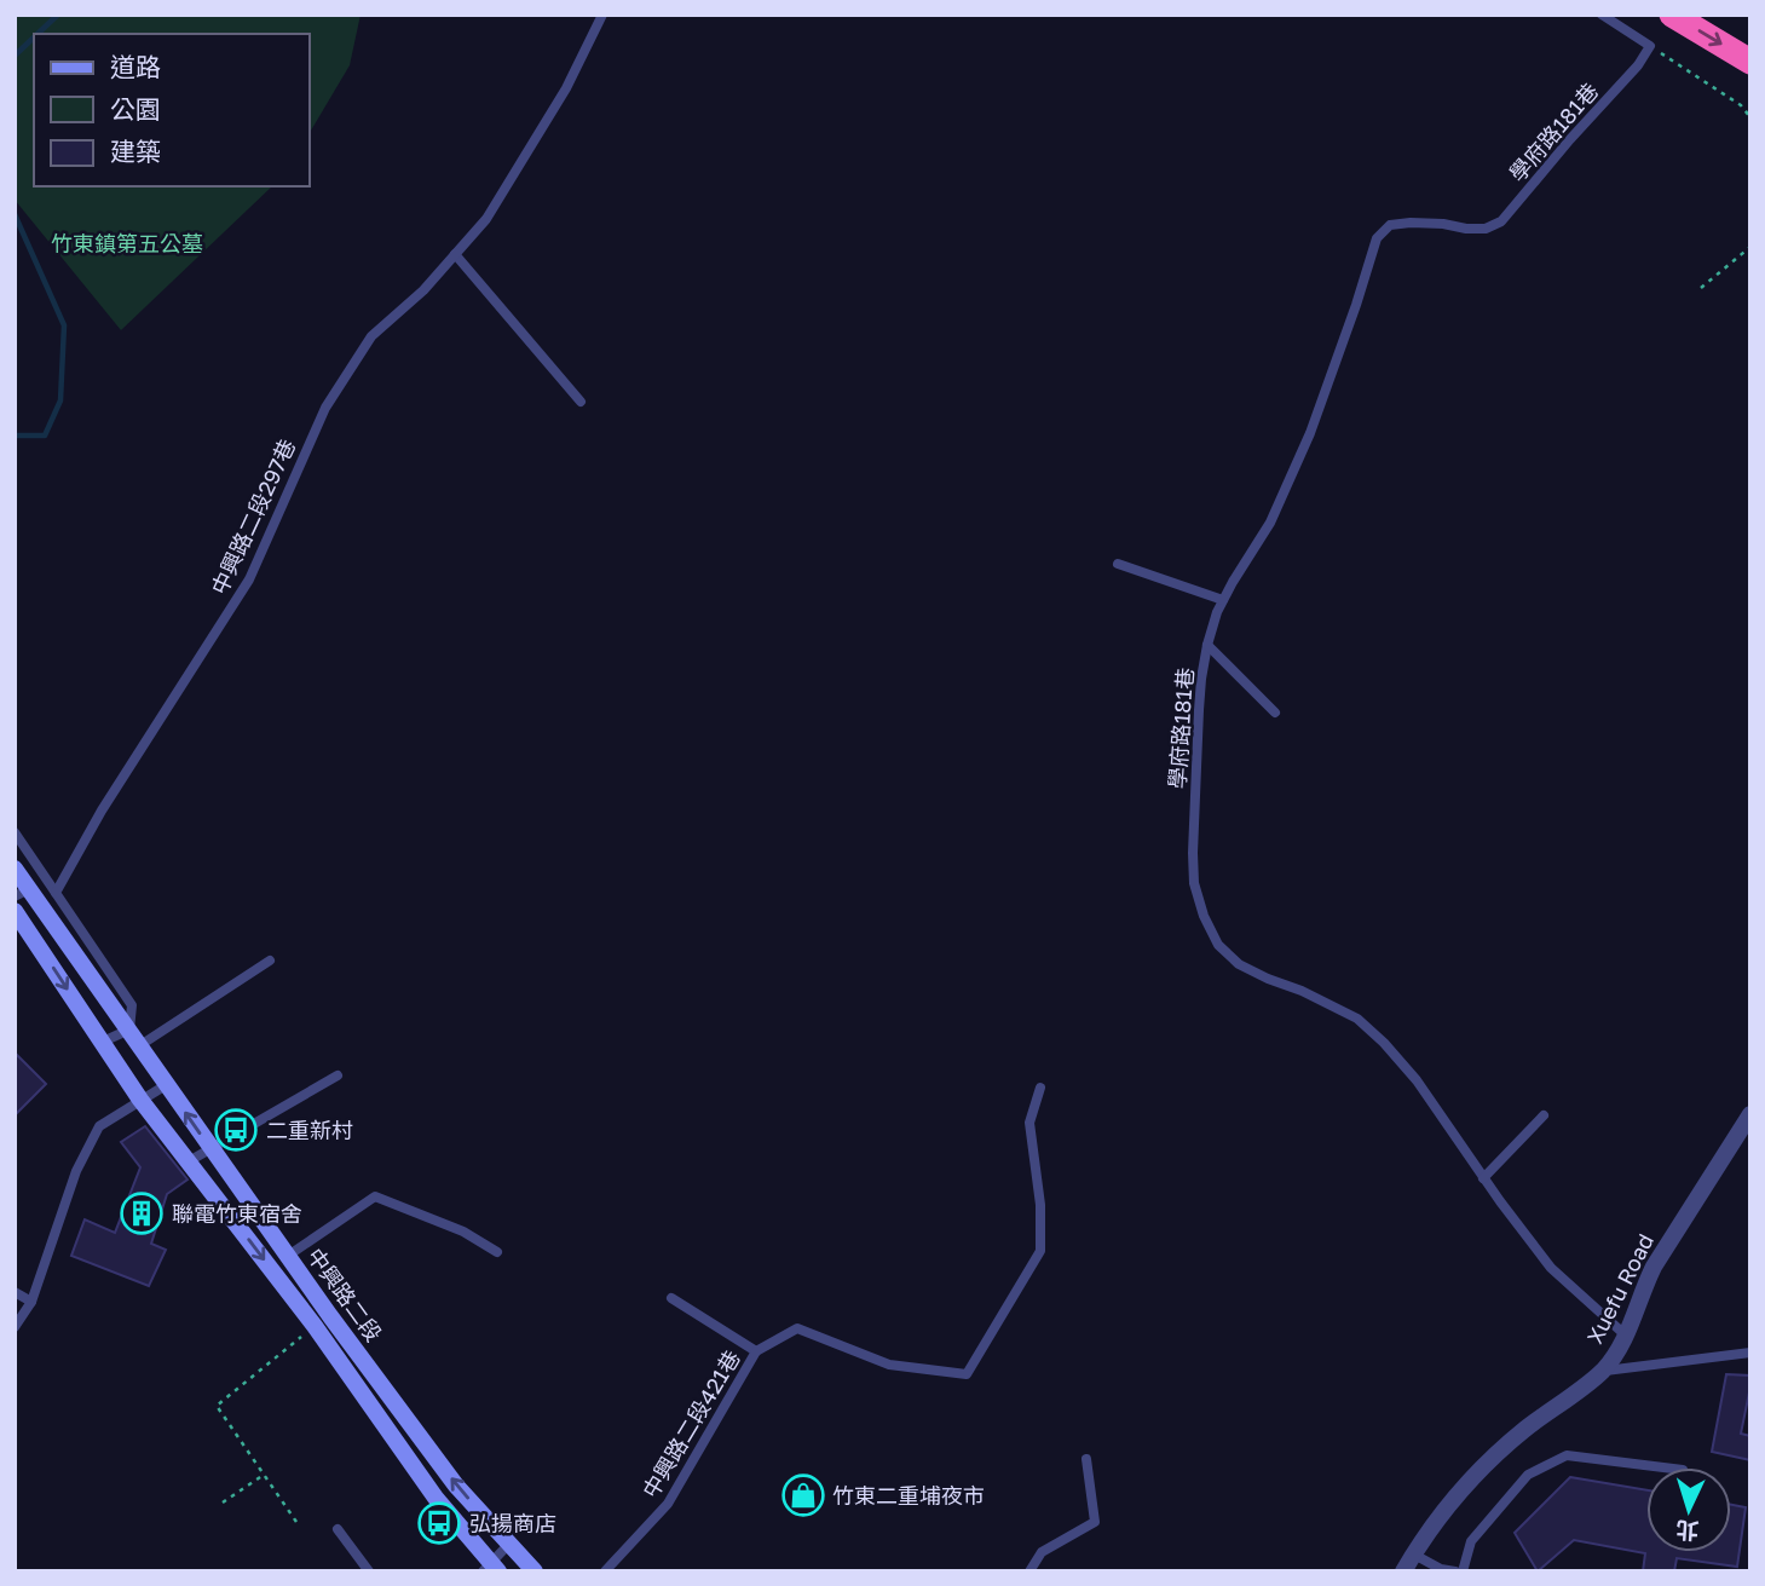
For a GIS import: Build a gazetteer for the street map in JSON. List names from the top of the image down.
{
  "streets": {
    "main road": ["中興路二段"],
    "street": ["Xuefu Road"],
    "lane": ["學府路181巷", "中興路二段297巷", "中興路二段421巷"]
  },
  "crossings": [
    ["學府路181巷", "Xuefu Road"]
  ],
  "parks": ["竹東鎮第五公墓"],
  "places": {
    "bus stop": ["二重新村", "弘揚商店"],
    "building": ["聯電竹東宿舍"],
    "shop": ["竹東二重埔夜市"]
  },
  "legend": ["道路", "公園", "建築"],
  "north": "bottom"
}
